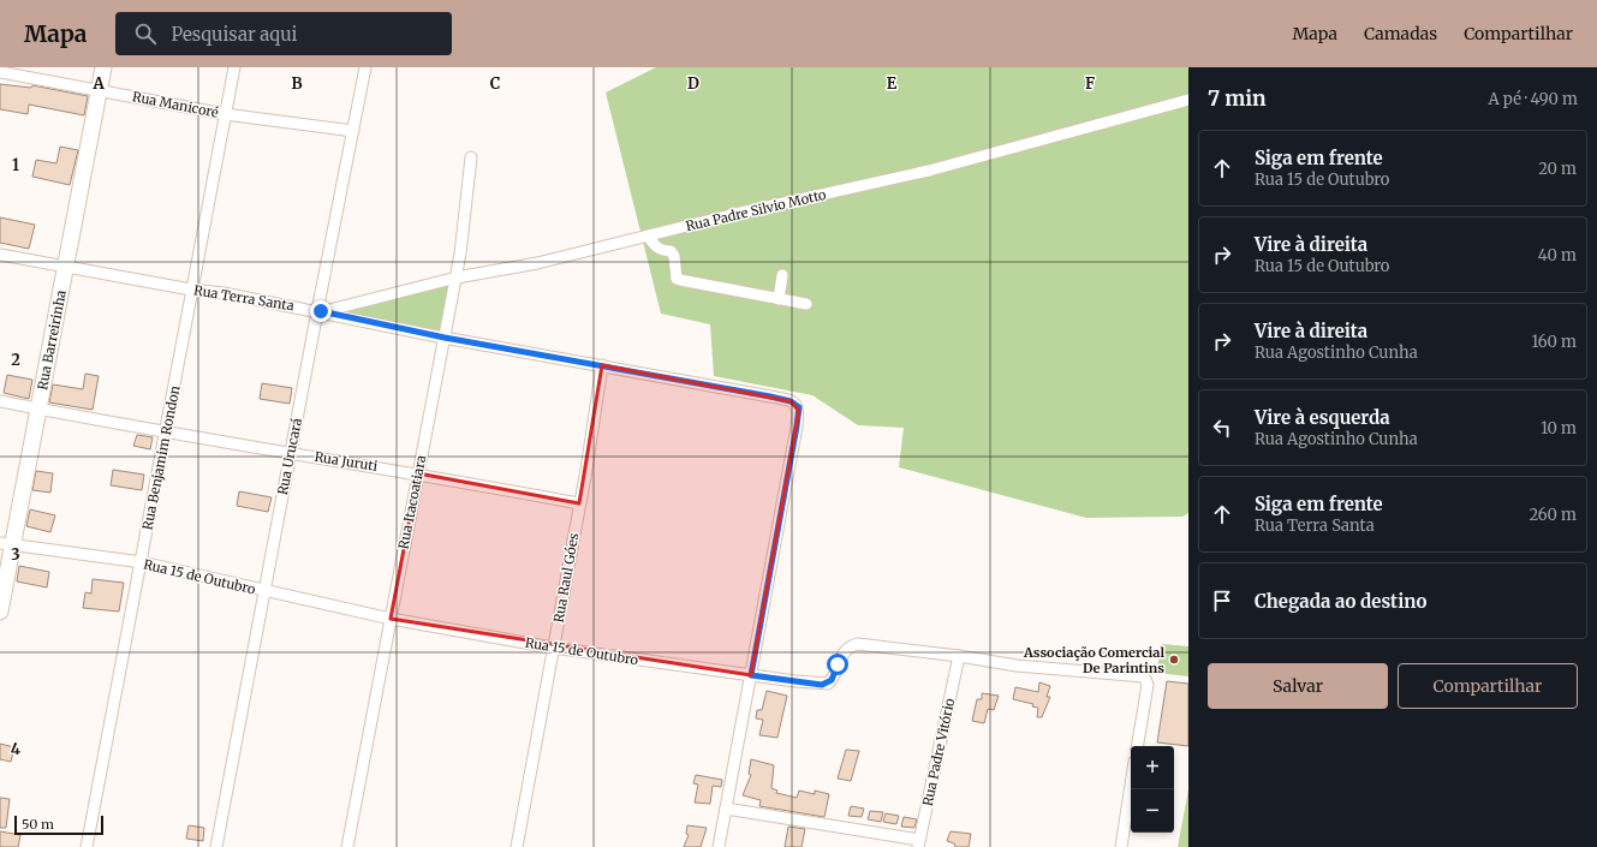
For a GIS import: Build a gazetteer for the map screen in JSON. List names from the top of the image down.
{
  "streets": {
    "street": [
      "Rua Manicoré",
      "Rua Padre Silvio Motto",
      "Rua Terra Santa",
      "Rua Barreirinha",
      "Rua Urucará",
      "Rua Benjamim Rondon",
      "Rua Juruti",
      "Rua Itacoatiara",
      "Rua 15 de Outubro",
      "Rua Raul Góes",
      "Rua Padre Vitório"
    ]
  },
  "crossings": [
    ["Rua Manicoré", "Rua Barreirinha"],
    ["Rua Manicoré", "Rua Urucará"],
    ["Rua Manicoré", "Rua Benjamim Rondon"],
    ["Rua Padre Silvio Motto", "Rua Terra Santa"],
    ["Rua Padre Silvio Motto", "Rua Urucará"],
    ["Rua Padre Silvio Motto", "Rua Itacoatiara"],
    ["Rua Terra Santa", "Rua Barreirinha"],
    ["Rua Terra Santa", "Rua Urucará"],
    ["Rua Terra Santa", "Rua Benjamim Rondon"],
    ["Rua Terra Santa", "Rua Itacoatiara"],
    ["Rua Terra Santa", "Rua 15 de Outubro"],
    ["Rua Terra Santa", "Rua Raul Góes"],
    ["Rua Barreirinha", "Rua Juruti"],
    ["Rua Barreirinha", "Rua 15 de Outubro"],
    ["Rua Urucará", "Rua Juruti"],
    ["Rua Urucará", "Rua 15 de Outubro"],
    ["Rua Benjamim Rondon", "Rua Juruti"],
    ["Rua Benjamim Rondon", "Rua 15 de Outubro"],
    ["Rua Juruti", "Rua Itacoatiara"],
    ["Rua Juruti", "Rua Raul Góes"],
    ["Rua Itacoatiara", "Rua 15 de Outubro"],
    ["Rua 15 de Outubro", "Rua Raul Góes"],
    ["Rua 15 de Outubro", "Rua Padre Vitório"]
  ],
  "places": ["Associação Comercial De Parintins"],
  "scale_bar": "50 m",
  "page": {
    "header": "Mapa",
    "search": "Pesquisar aqui",
    "nav": ["Mapa", "Camadas", "Compartilhar"],
    "heading": ["7 min", "A pé · 490 m"],
    "list": [
      ["Siga em frente", "Rua 15 de Outubro", "20 m"],
      ["Vire à direita", "Rua 15 de Outubro", "40 m"],
      ["Vire à direita", "Rua Agostinho Cunha", "160 m"],
      ["Vire à esquerda", "Rua Agostinho Cunha", "10 m"],
      ["Siga em frente", "Rua Terra Santa", "260 m"],
      "Chegada ao destino"
    ],
    "buttons": ["Salvar", "Compartilhar"],
    "map_buttons": ["+", "−"],
    "scale": "50 m"
  },
  "grid": {
    "columns": [
      "A",
      "B",
      "C",
      "D",
      "E",
      "F"
    ],
    "rows": [
      "1",
      "2",
      "3",
      "4"
    ]
  }
}
